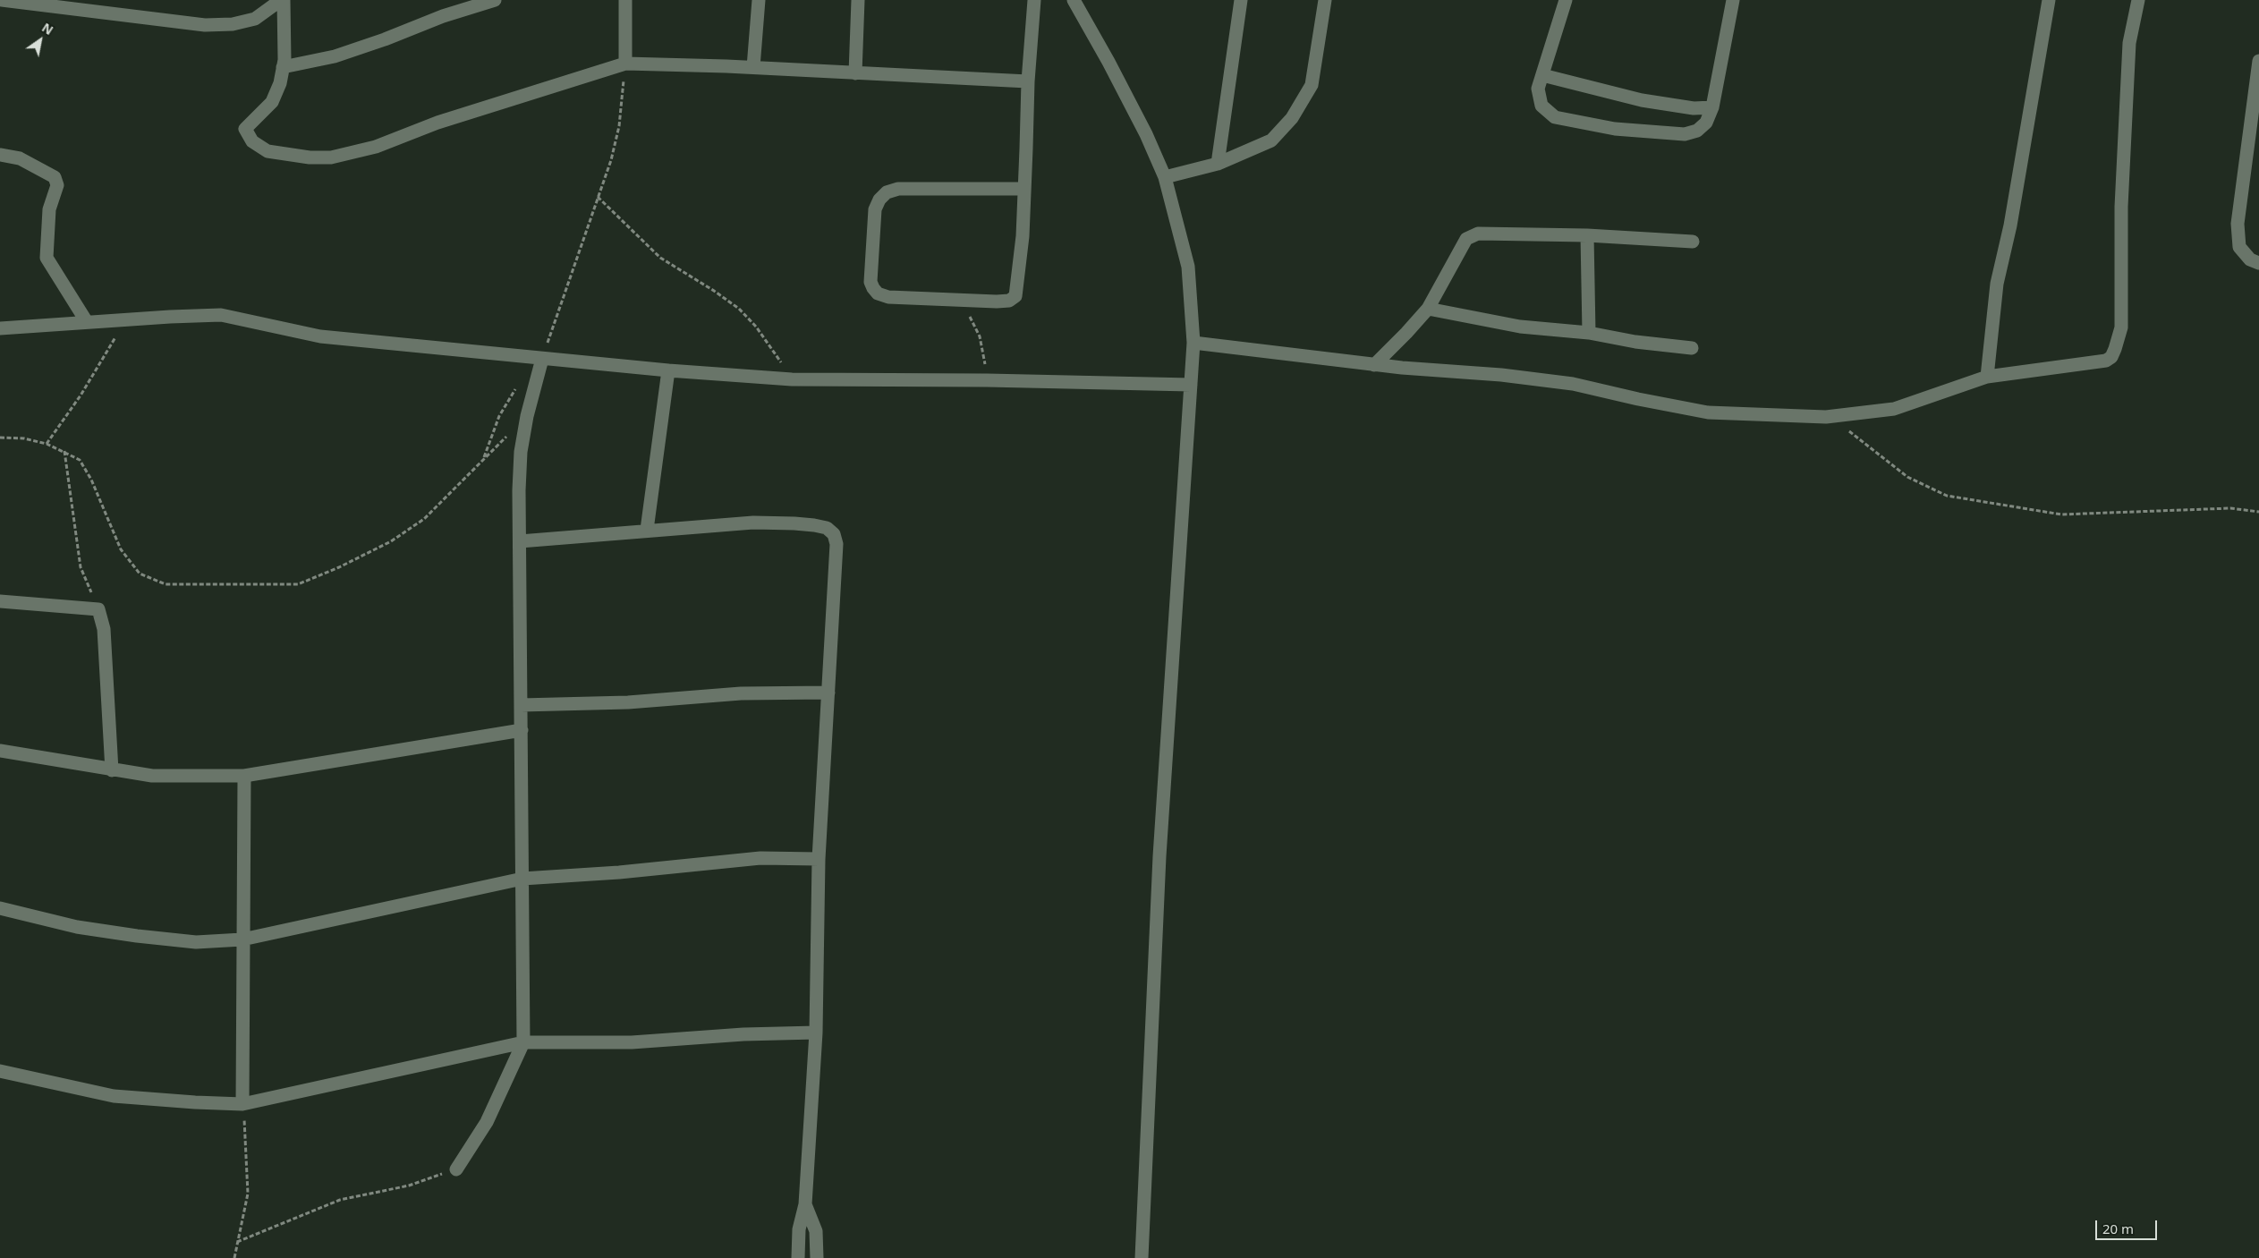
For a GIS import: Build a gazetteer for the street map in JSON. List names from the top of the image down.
{
  "scale_bar": "20 m",
  "north": "top right"
}
